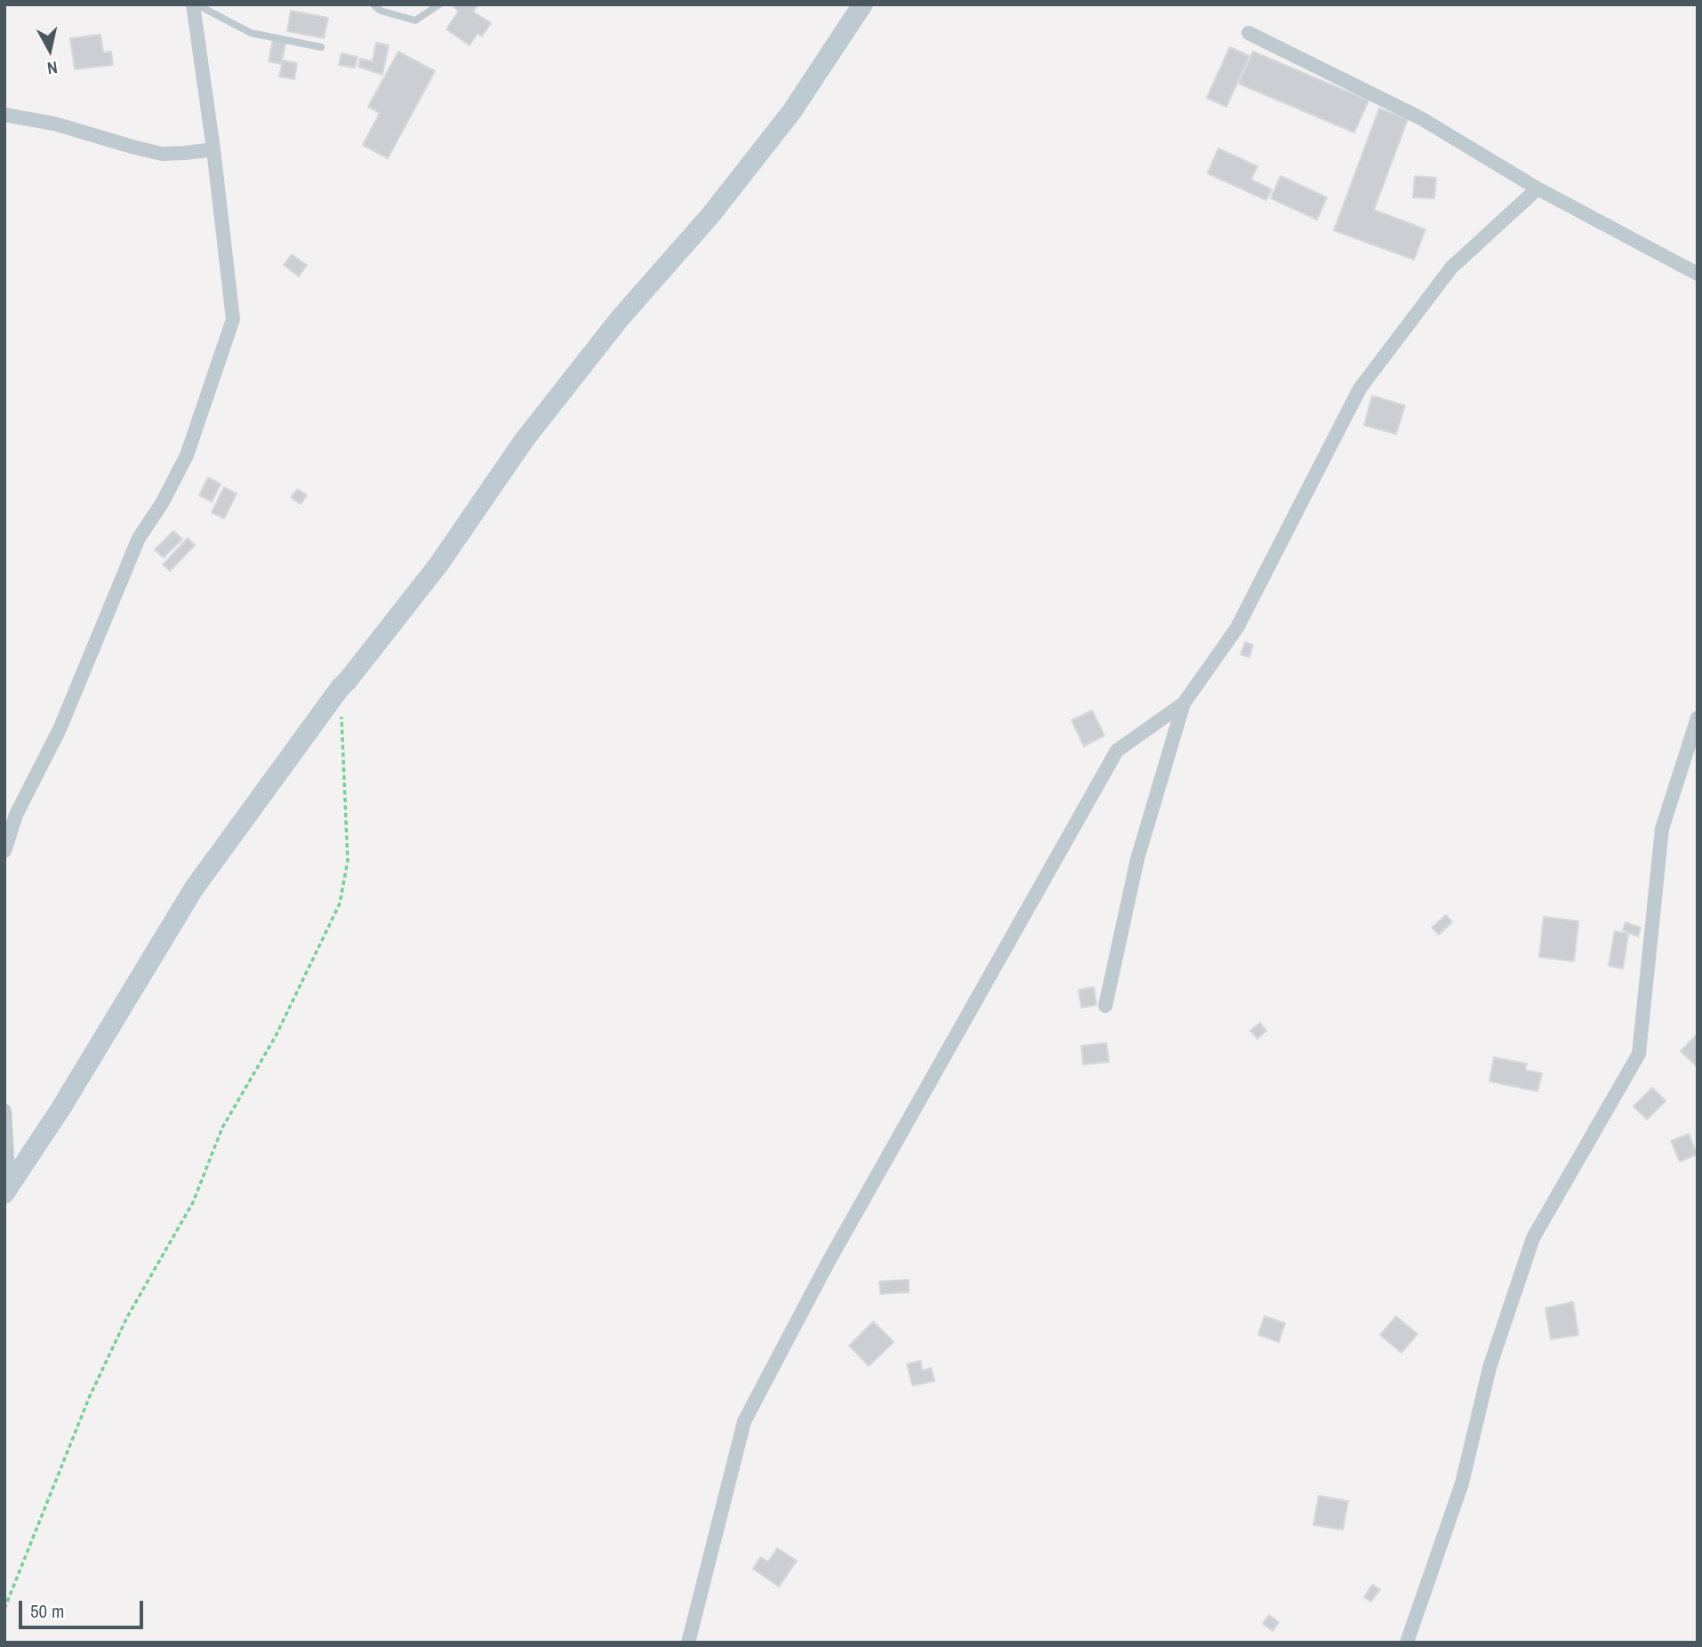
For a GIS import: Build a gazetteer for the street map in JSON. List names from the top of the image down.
{
  "scale_bar": "50 m",
  "north": "bottom"
}
